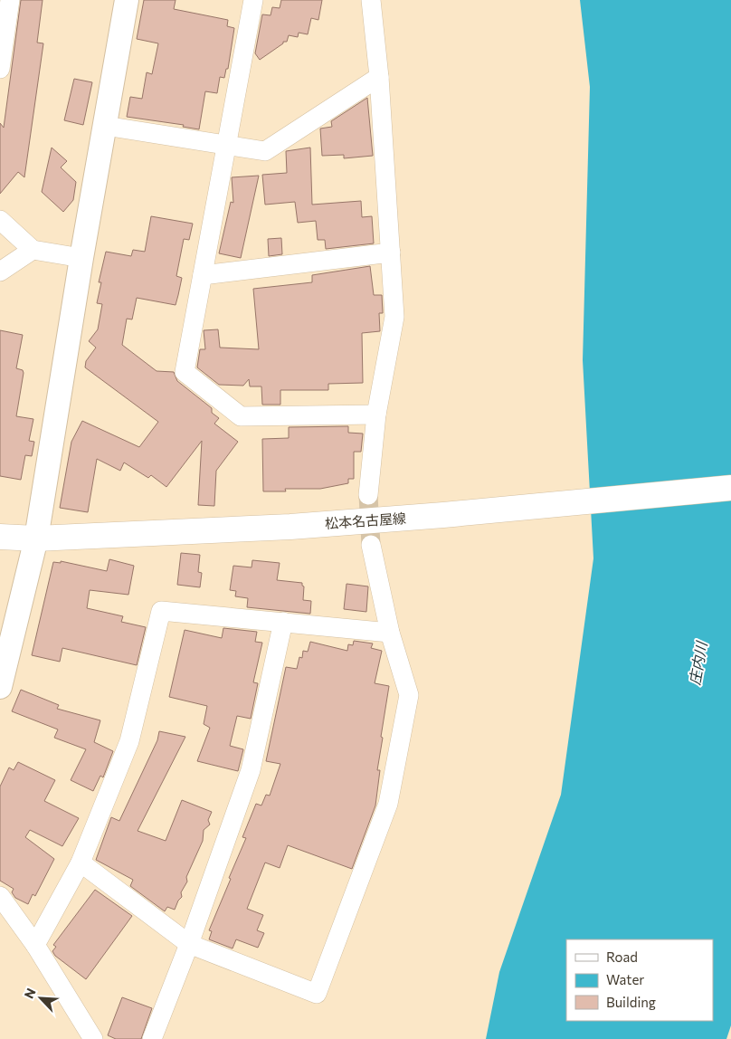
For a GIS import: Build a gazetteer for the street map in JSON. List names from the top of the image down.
{
  "streets": {
    "main road": ["松本名古屋線"]
  },
  "water": ["庄内川"],
  "legend": ["Road", "Water", "Building"],
  "north": "top left"
}
